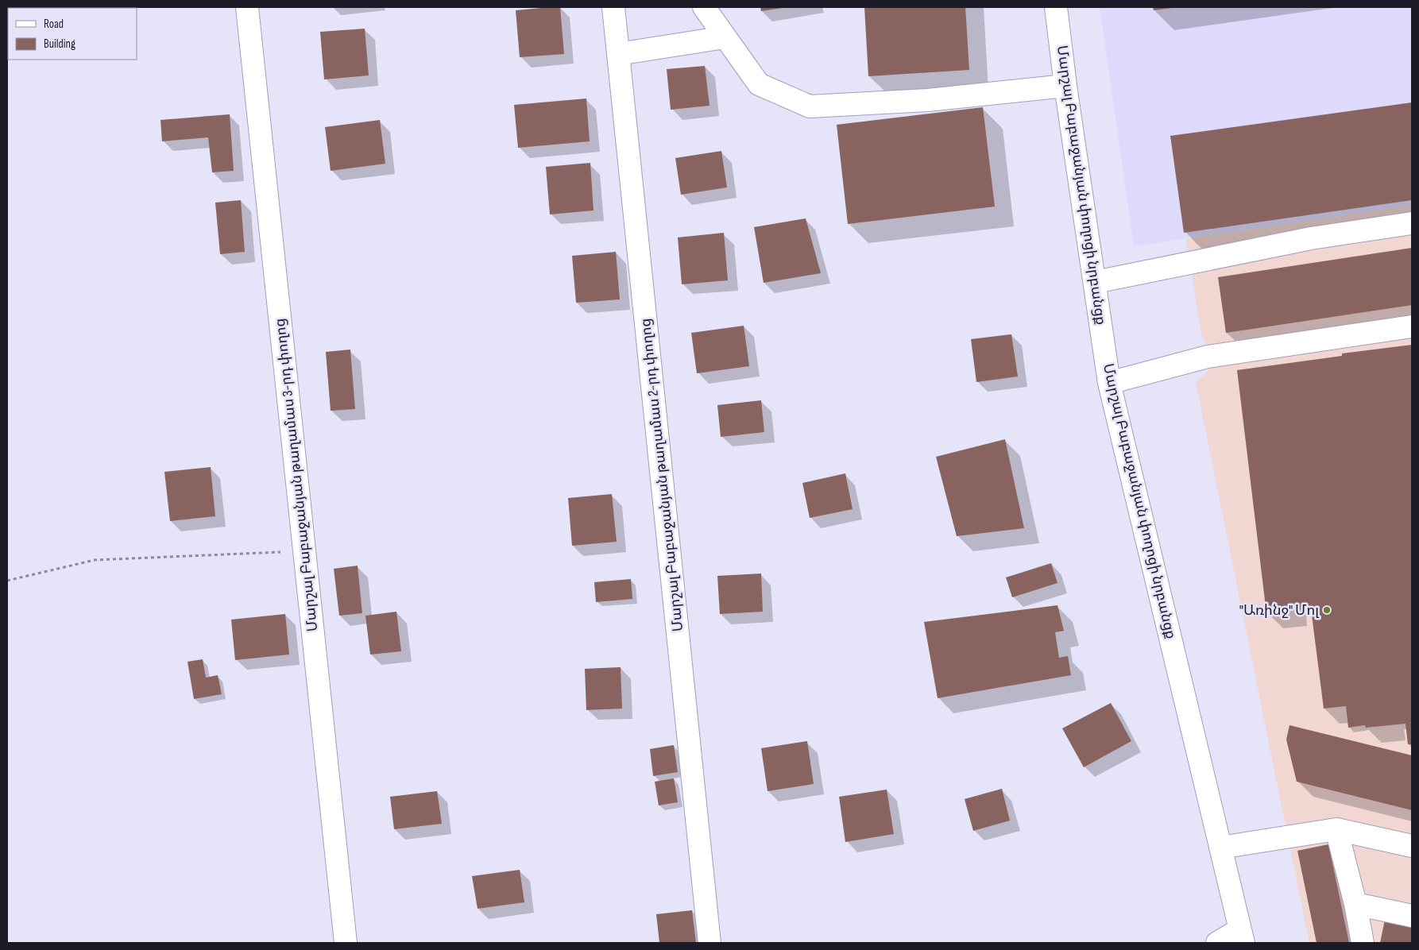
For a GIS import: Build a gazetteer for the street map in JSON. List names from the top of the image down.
{
  "streets": {
    "street": ["Մարշալ Բաբաջանյան փողոցի նրբանցք", "Մարշալ Բաբաջանյան թաղամաս 3-րդ փողոց", "Մարշալ Բաբաջանյան թաղամաս 2-րդ փողոց"]
  },
  "places": ["\"Առինջ\" Մոլ"],
  "legend": ["Road", "Building"]
}
